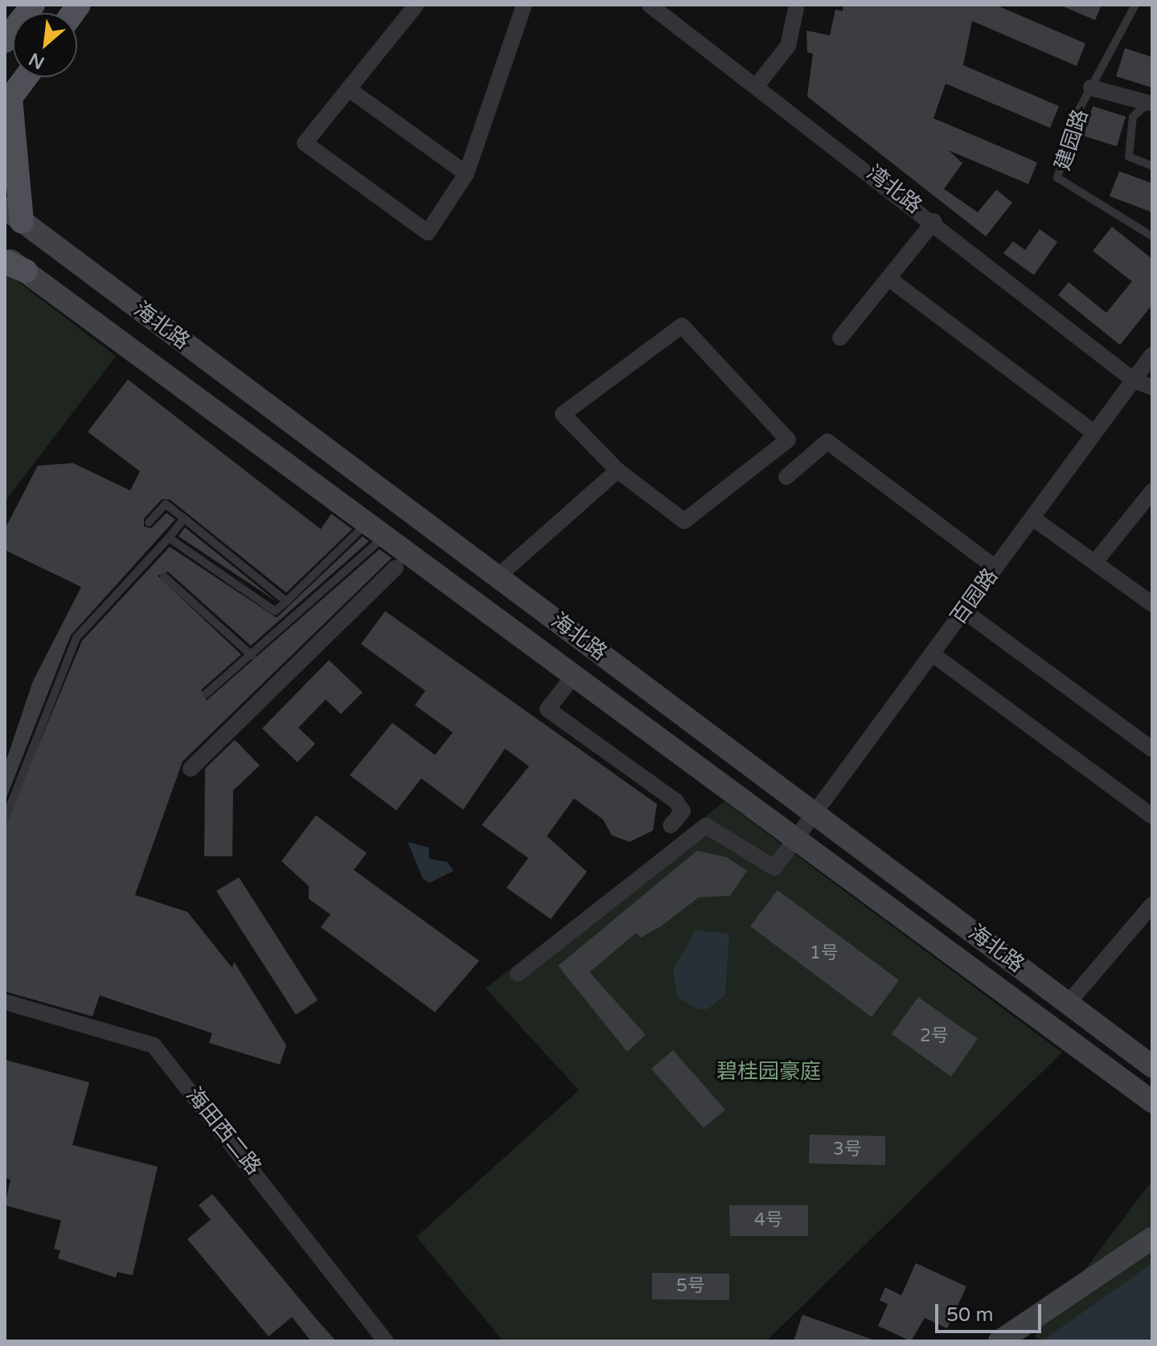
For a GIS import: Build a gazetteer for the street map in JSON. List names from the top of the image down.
{
  "streets": {
    "street": [
      "湾北路",
      "海北路",
      "百园路",
      "海田西二路"
    ],
    "lane": ["建园路"]
  },
  "crossings": [
    ["湾北路", "百园路"],
    ["海北路", "百园路"]
  ],
  "parks": ["碧桂园豪庭"],
  "house_numbers": [
    "1号",
    "2号",
    "3号",
    "4号",
    "5号"
  ],
  "scale_bar": "50 m",
  "north": "bottom left"
}
